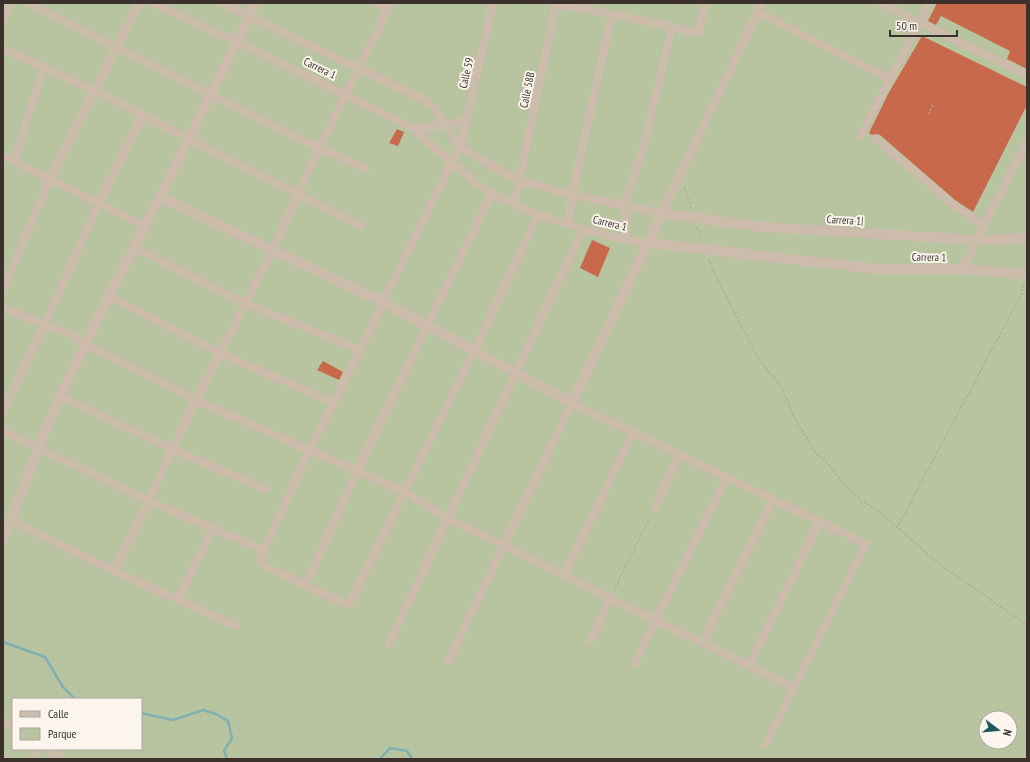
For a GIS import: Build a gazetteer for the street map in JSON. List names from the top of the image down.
{
  "streets": {
    "street": [
      "Carrera 1",
      "Calle 59",
      "Calle 58B",
      "Carrera 1|"
    ]
  },
  "crossings": [
    ["Carrera 1", "Calle 59"],
    ["Carrera 1", "Calle 58B"]
  ],
  "legend": ["Calle", "Parque"],
  "scale_bar": "50 m",
  "north": "right"
}
